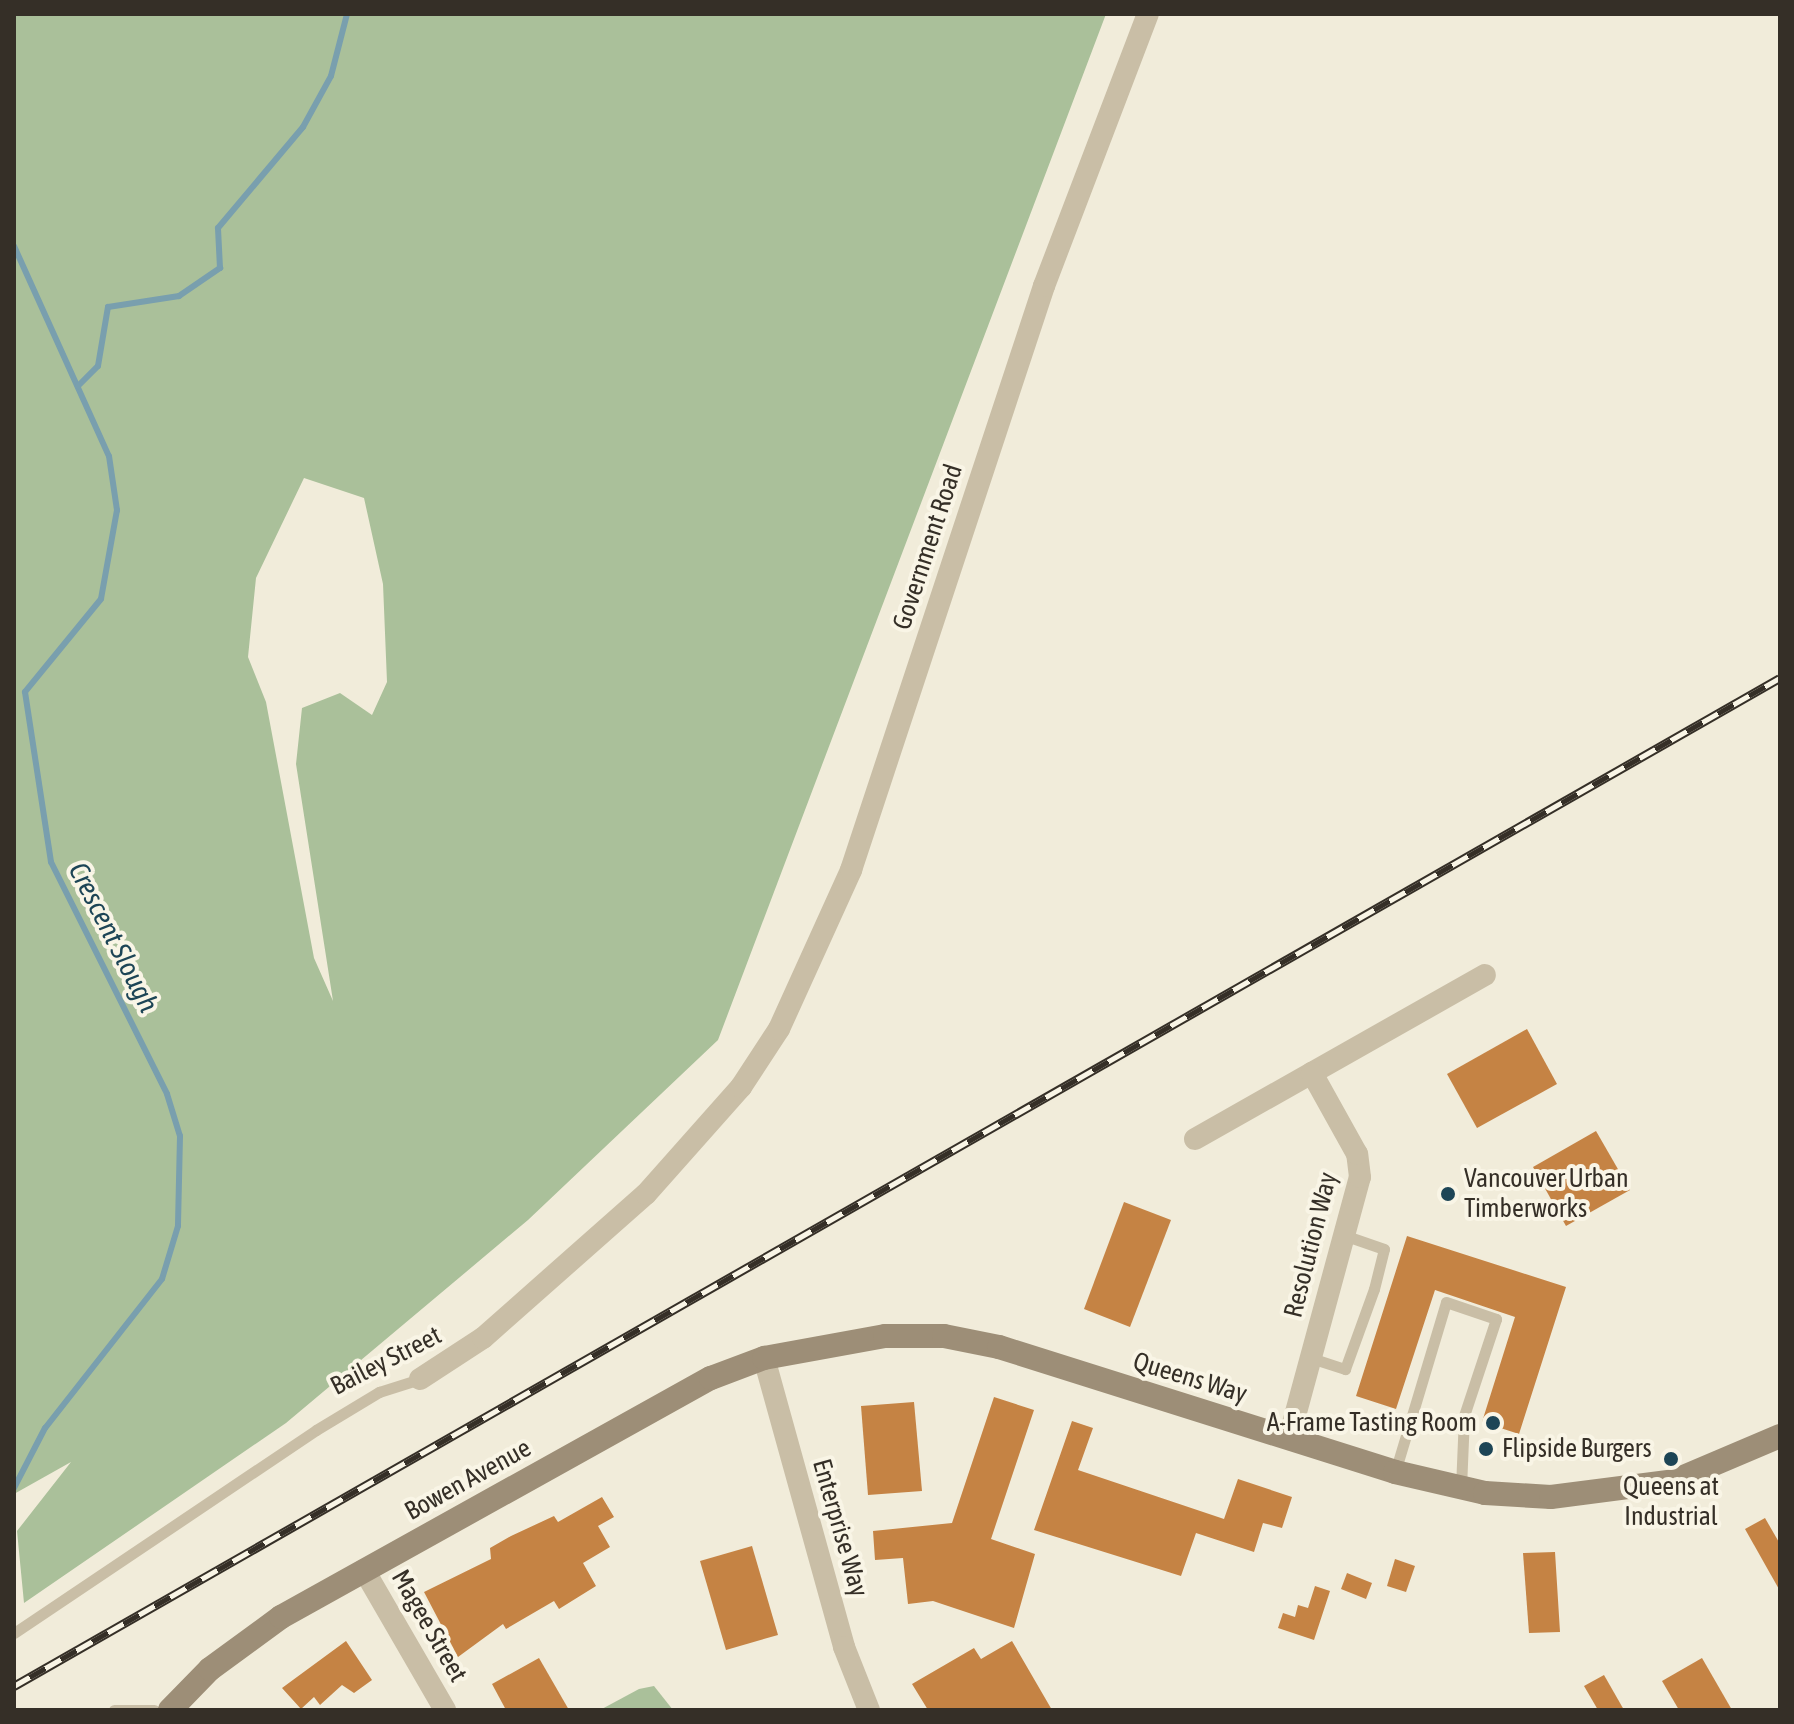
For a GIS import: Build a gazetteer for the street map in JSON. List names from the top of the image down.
{
  "streets": {
    "street": [
      "Government Road",
      "Resolution Way",
      "Bailey Street",
      "Queens Way",
      "Bowen Avenue",
      "Enterprise Way",
      "Magee Street"
    ]
  },
  "crossings": [
    ["Government Road", "Bailey Street"],
    ["Resolution Way", "Queens Way"],
    ["Queens Way", "Bowen Avenue"],
    ["Queens Way", "Enterprise Way"],
    ["Bowen Avenue", "Enterprise Way"],
    ["Bowen Avenue", "Magee Street"]
  ],
  "water": ["Crescent Slough"],
  "places": [
    "Vancouver Urban Timberworks",
    "A-Frame Tasting Room",
    "Flipside Burgers",
    "Queens at Industrial"
  ]
}
